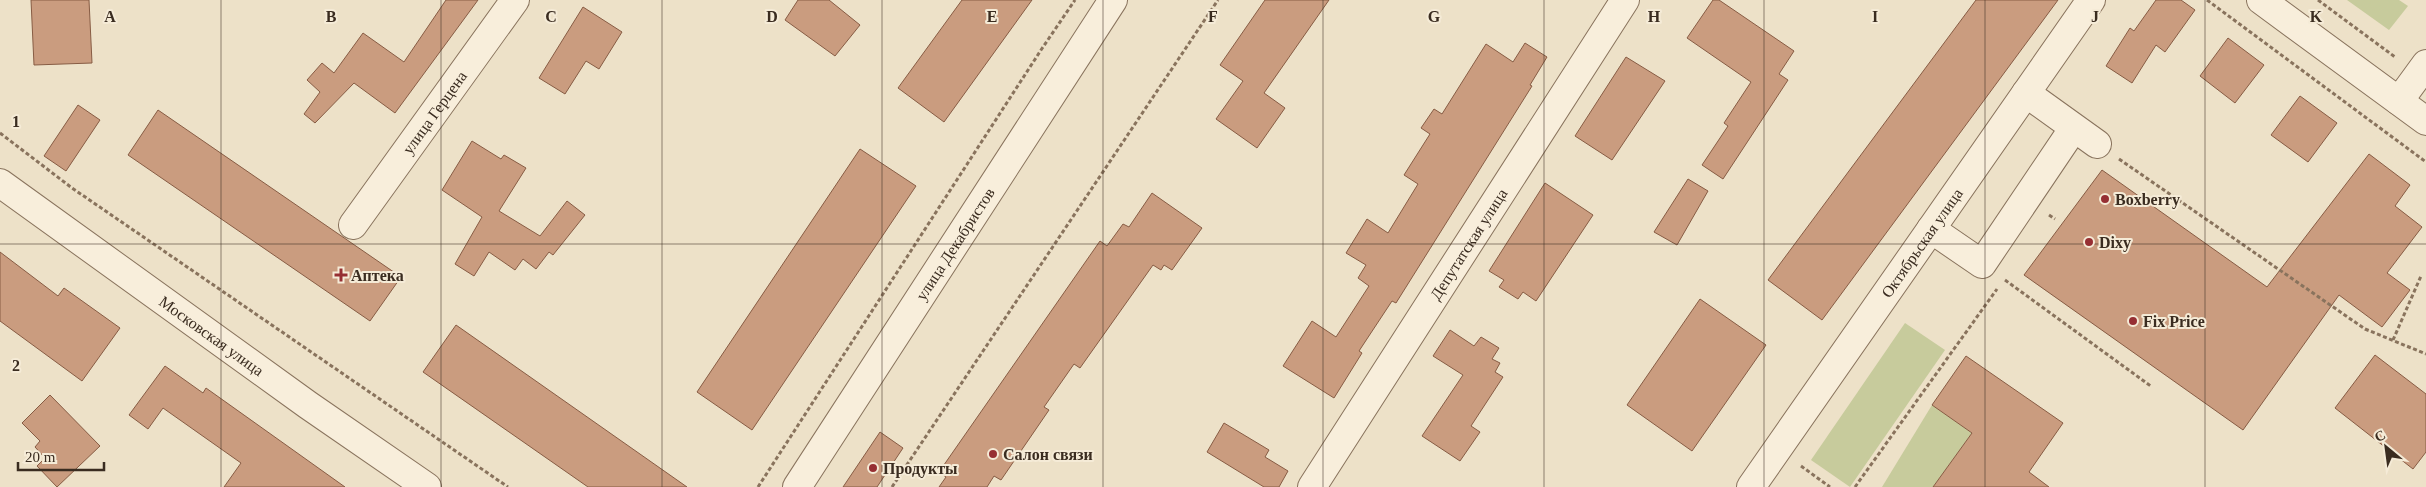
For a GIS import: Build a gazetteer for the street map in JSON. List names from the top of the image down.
{
  "streets": {
    "street": [
      "улица Герцена",
      "улица Декабристов",
      "Депутатская улица",
      "Октябрьская улица",
      "Московская улица"
    ]
  },
  "places": {
    "other": [
      "Boxberry",
      "Dixy",
      "Fix Price",
      "Салон связи",
      "Продукты"
    ],
    "health": ["Аптека"]
  },
  "scale_bar": "20 m",
  "north": "top left",
  "grid": {
    "columns": [
      "A",
      "B",
      "C",
      "D",
      "E",
      "F",
      "G",
      "H",
      "I",
      "J",
      "K"
    ],
    "rows": ["1", "2"]
  }
}
